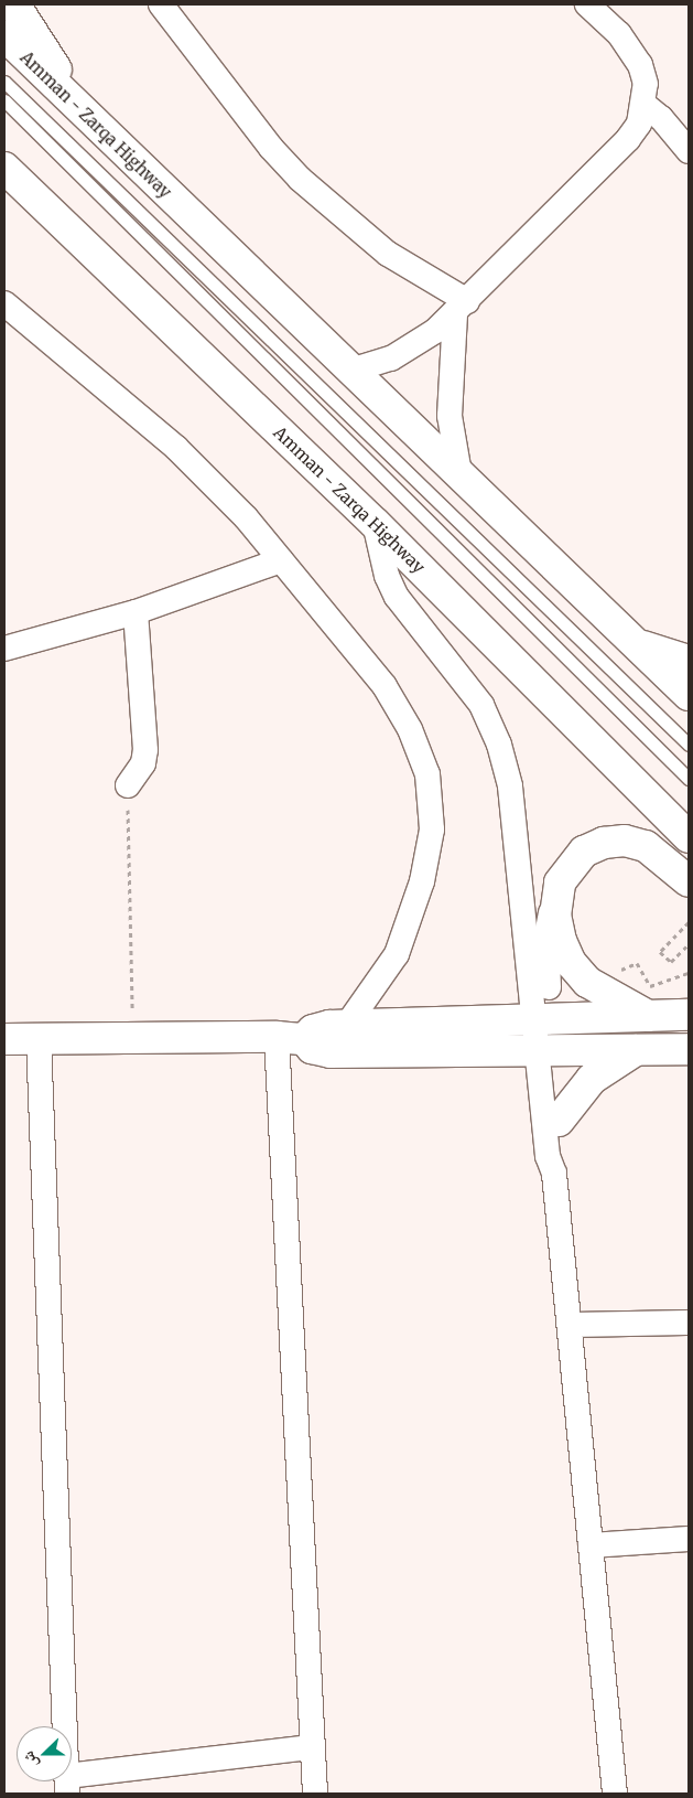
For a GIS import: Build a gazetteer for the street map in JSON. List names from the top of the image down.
{
  "streets": {
    "main road": ["Amman - Zarqa Highway"]
  },
  "north": "left"
}
